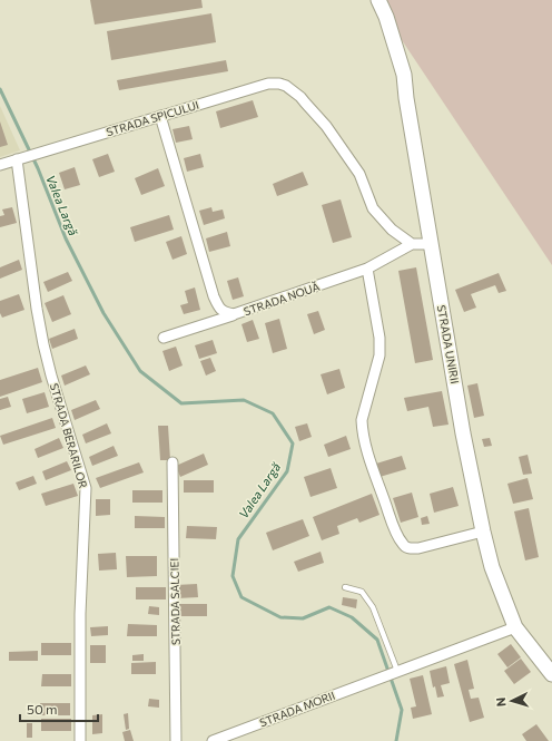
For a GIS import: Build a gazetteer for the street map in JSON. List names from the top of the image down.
{
  "streets": {
    "main road": ["STRADA UNIRII"],
    "street": [
      "STRADA SPICULUI",
      "STRADA NOUĂ",
      "STRADA BERARILOR",
      "STRADA SALCIEI",
      "STRADA MORII"
    ]
  },
  "crossings": [
    ["STRADA SPICULUI", "STRADA NOUĂ"],
    ["STRADA SPICULUI", "STRADA BERARILOR"],
    ["STRADA NOUĂ", "STRADA UNIRII"],
    ["STRADA UNIRII", "STRADA MORII"]
  ],
  "water": ["Valea Largă"],
  "scale_bar": "50 m",
  "north": "left"
}
